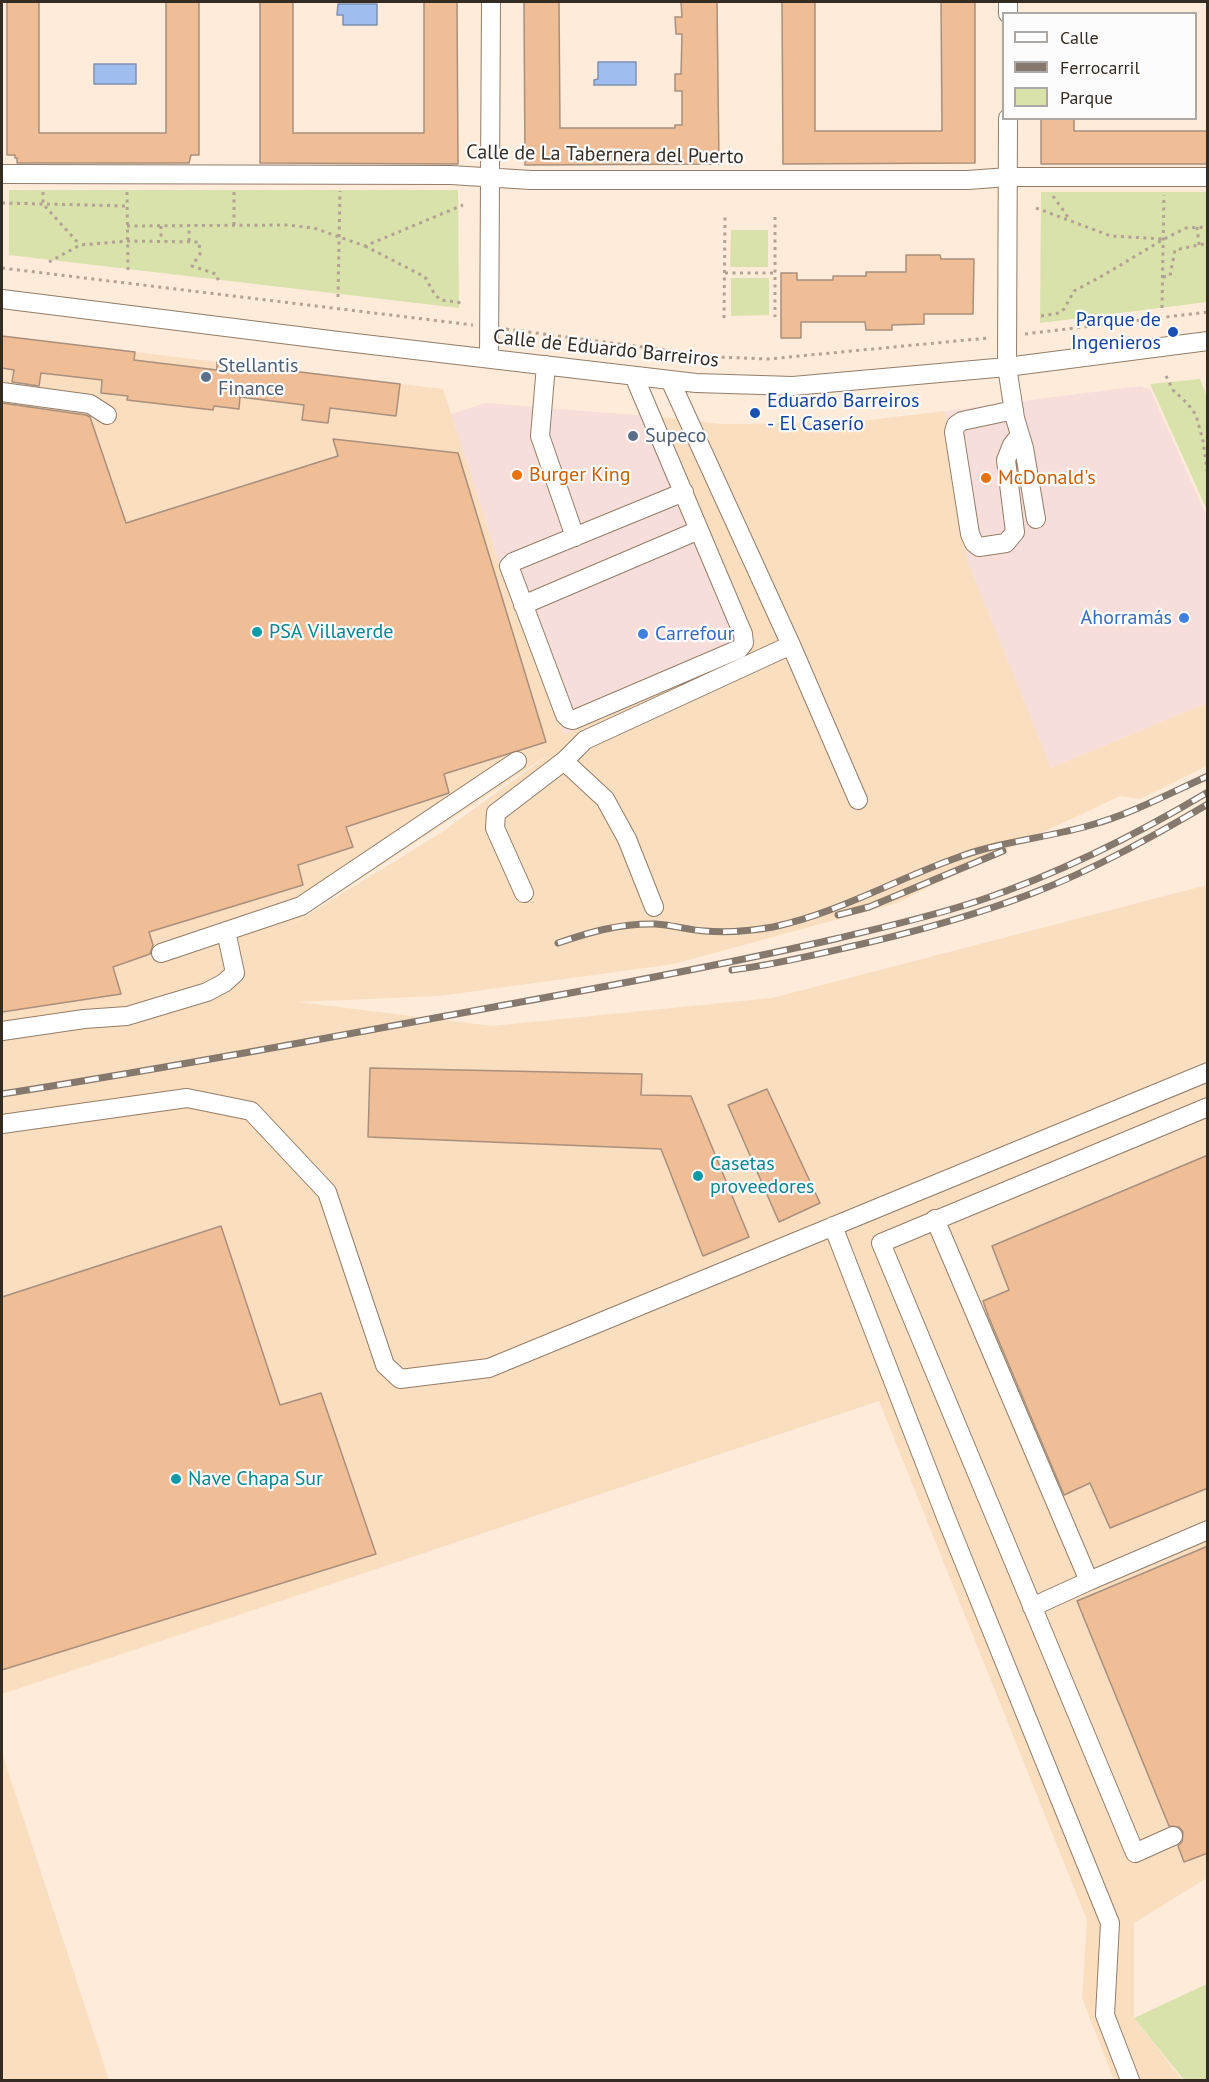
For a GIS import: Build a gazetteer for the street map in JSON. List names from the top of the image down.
{
  "streets": {
    "street": ["Calle de La Tabernera del Puerto", "Calle de Eduardo Barreiros"]
  },
  "places": [
    "Parque de Ingenieros",
    "Stellantis Finance",
    "Eduardo Barreiros - El Caserío",
    "Supeco",
    "Burger King",
    "McDonald's",
    "Ahorramás",
    "PSA Villaverde",
    "Carrefour",
    "Casetas proveedores",
    "Nave Chapa Sur"
  ],
  "legend": ["Calle", "Ferrocarril", "Parque"]
}
